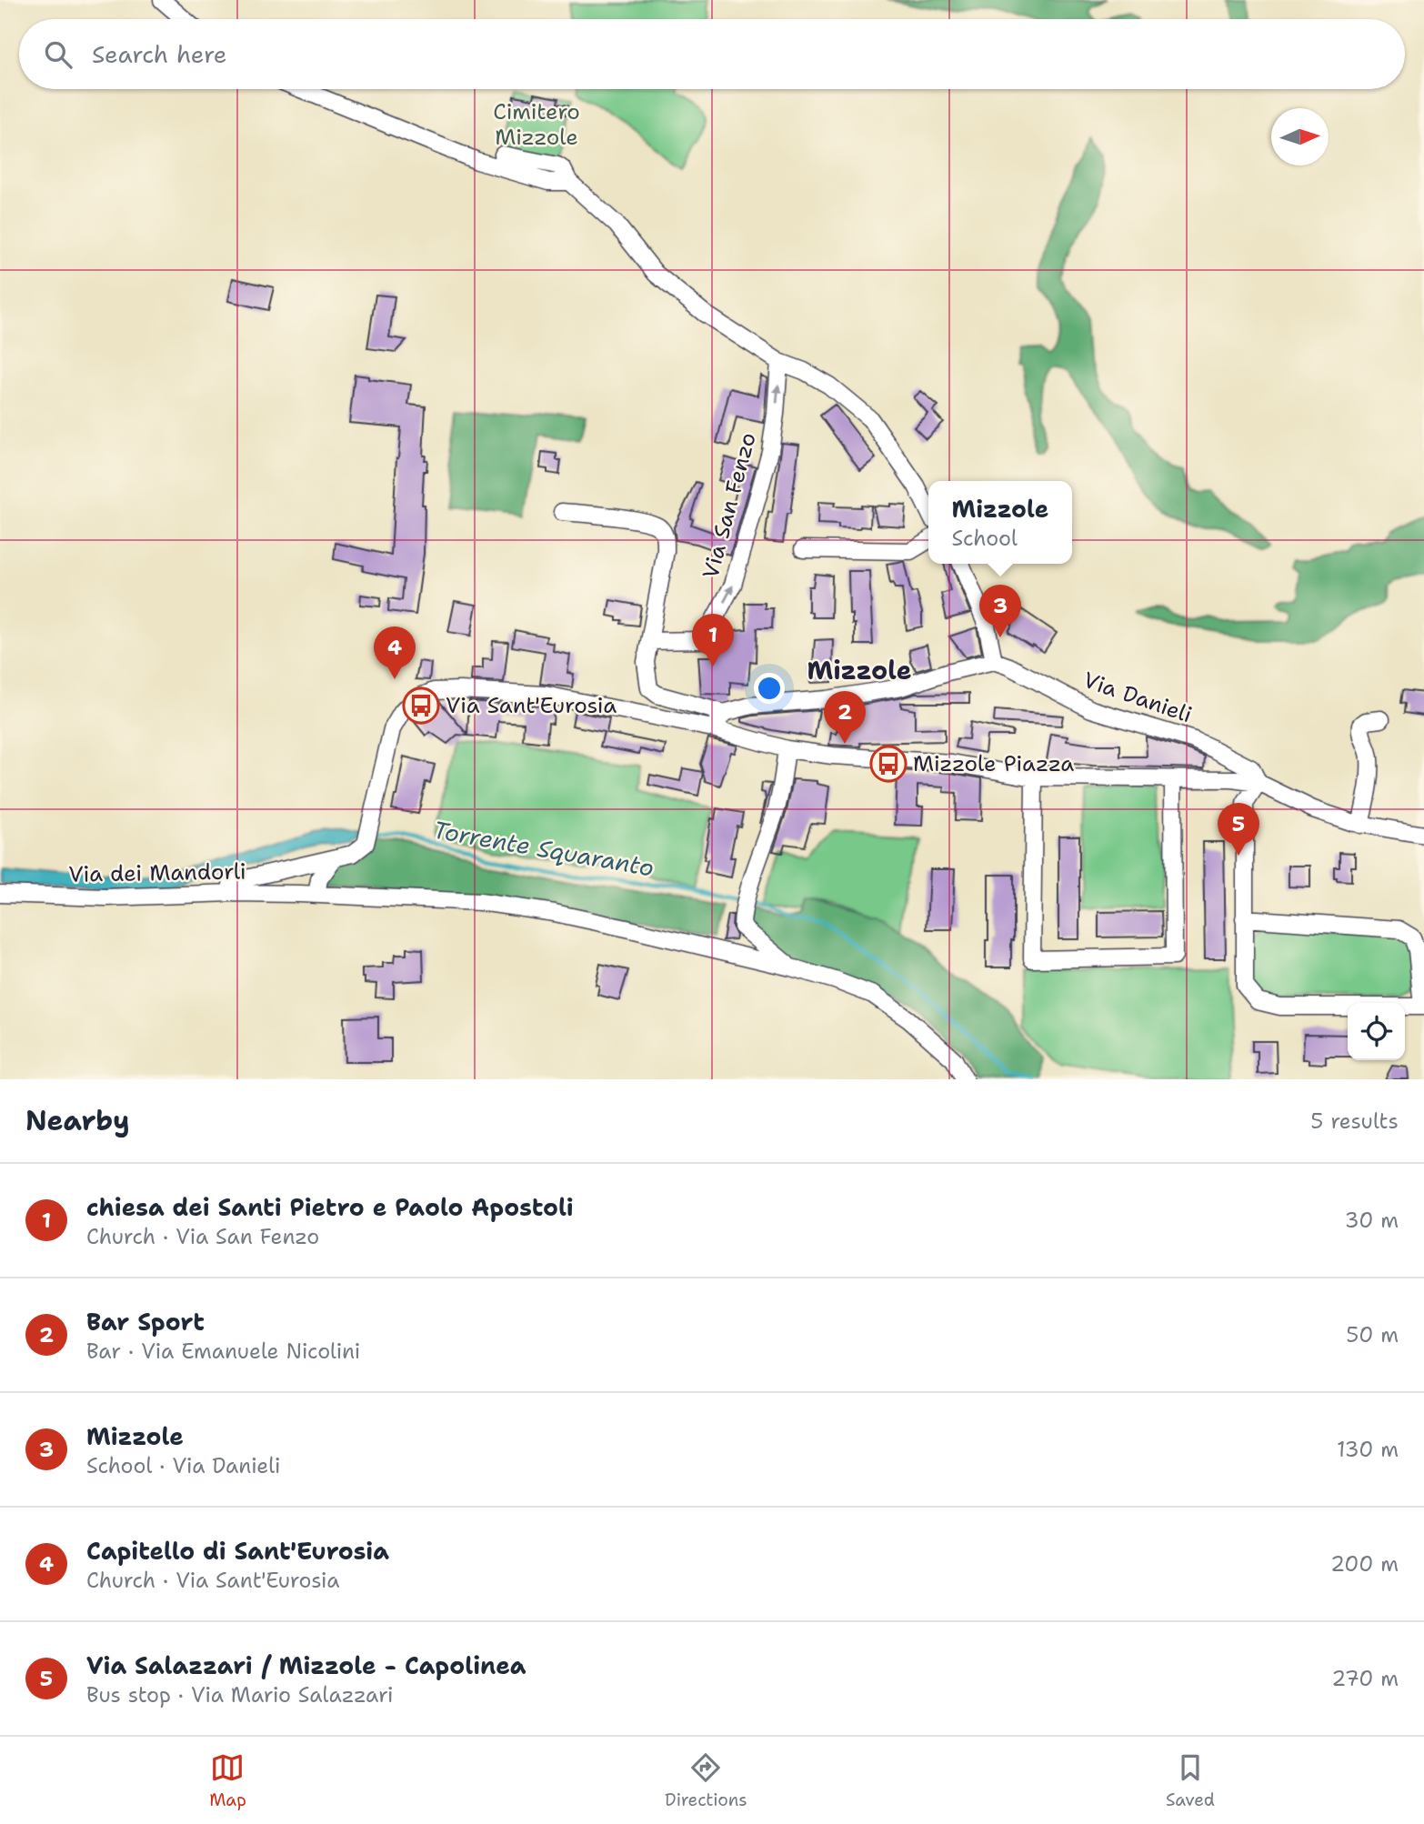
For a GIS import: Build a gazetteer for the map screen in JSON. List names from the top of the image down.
{
  "streets": {
    "street": ["Via San Fenzo", "Via Danieli", "Via dei Mandorli"]
  },
  "one_way": ["Via San Fenzo"],
  "districts": ["Mizzole"],
  "water": ["Torrente Squaranto"],
  "parks": ["Cimitero Mizzole"],
  "places": {
    "bus stop": ["Via Sant'Eurosia", "Mizzole Piazza"]
  },
  "north": "right",
  "page": {
    "search": "Search here",
    "popup": ["Mizzole", "School"],
    "pins": [
      "3",
      "1",
      "4",
      "2",
      "5"
    ],
    "heading": ["Nearby", "5 results"],
    "list": [
      {
        "mark": "1",
        "name": "chiesa dei Santi Pietro e Paolo Apostoli",
        "note": "Church · Via San Fenzo",
        "value": "30 m"
      },
      {
        "mark": "2",
        "name": "Bar Sport",
        "note": "Bar · Via Emanuele Nicolini",
        "value": "50 m"
      },
      {
        "mark": "3",
        "name": "Mizzole",
        "note": "School · Via Danieli",
        "value": "130 m"
      },
      {
        "mark": "4",
        "name": "Capitello di Sant'Eurosia",
        "note": "Church · Via Sant'Eurosia",
        "value": "200 m"
      },
      {
        "mark": "5",
        "name": "Via Salazzari / Mizzole - Capolinea",
        "note": "Bus stop · Via Mario Salazzari",
        "value": "270 m"
      }
    ],
    "nav": ["Map", "Directions", "Saved"]
  }
}
